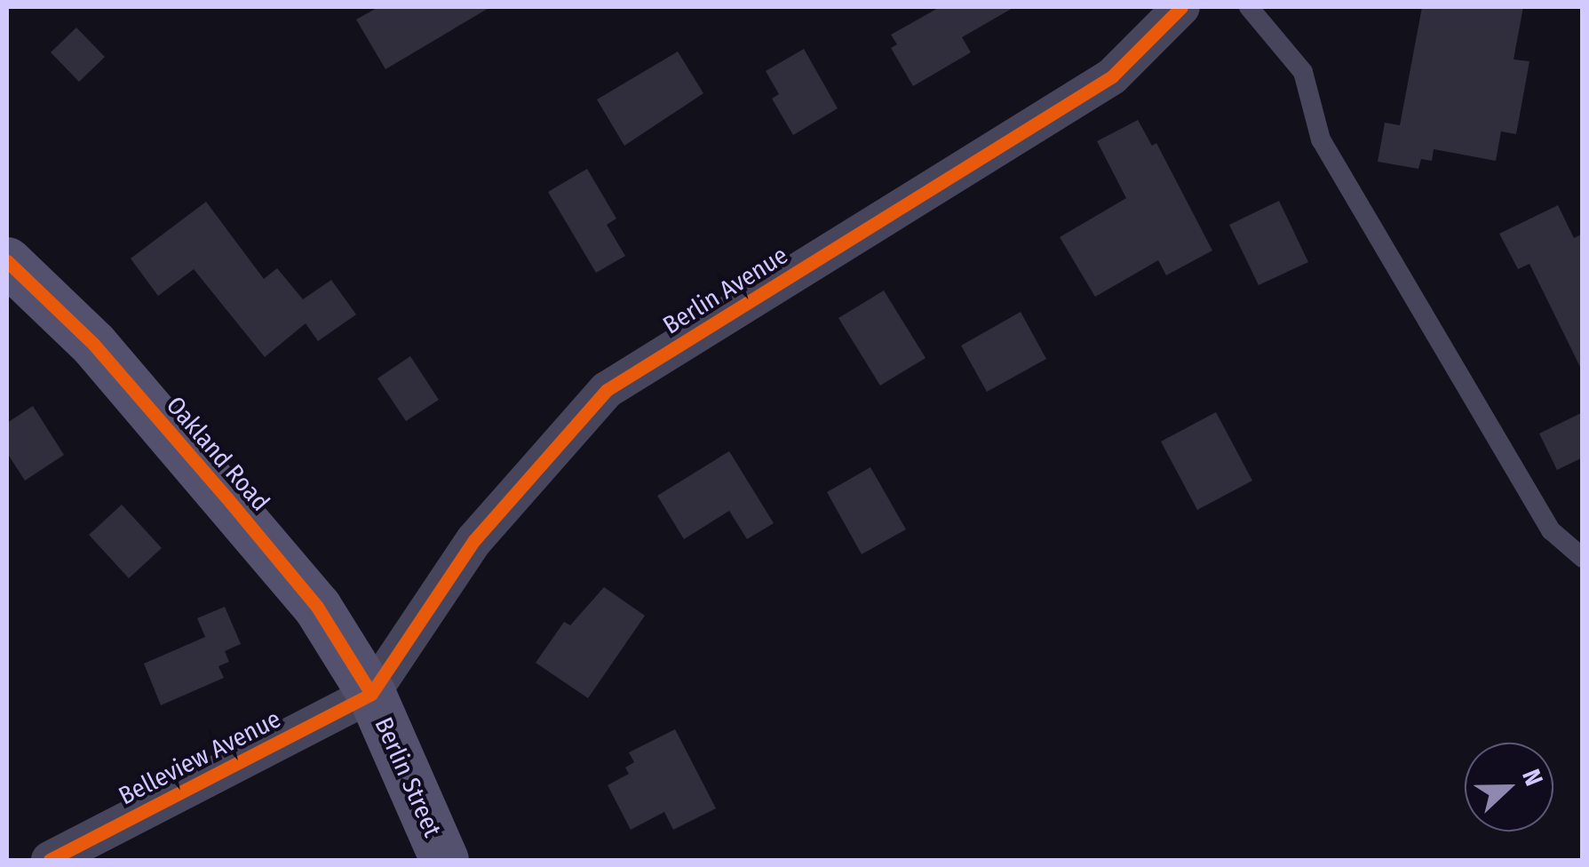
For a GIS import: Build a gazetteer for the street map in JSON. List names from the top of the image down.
{
  "streets": {
    "main road": ["Oakland Road", "Berlin Street"],
    "street": ["Berlin Avenue", "Belleview Avenue"]
  },
  "crossings": [
    ["Berlin Avenue", "Oakland Road"],
    ["Berlin Avenue", "Belleview Avenue"],
    ["Berlin Avenue", "Berlin Street"],
    ["Oakland Road", "Belleview Avenue"],
    ["Oakland Road", "Berlin Street"],
    ["Belleview Avenue", "Berlin Street"]
  ],
  "north": "right"
}
